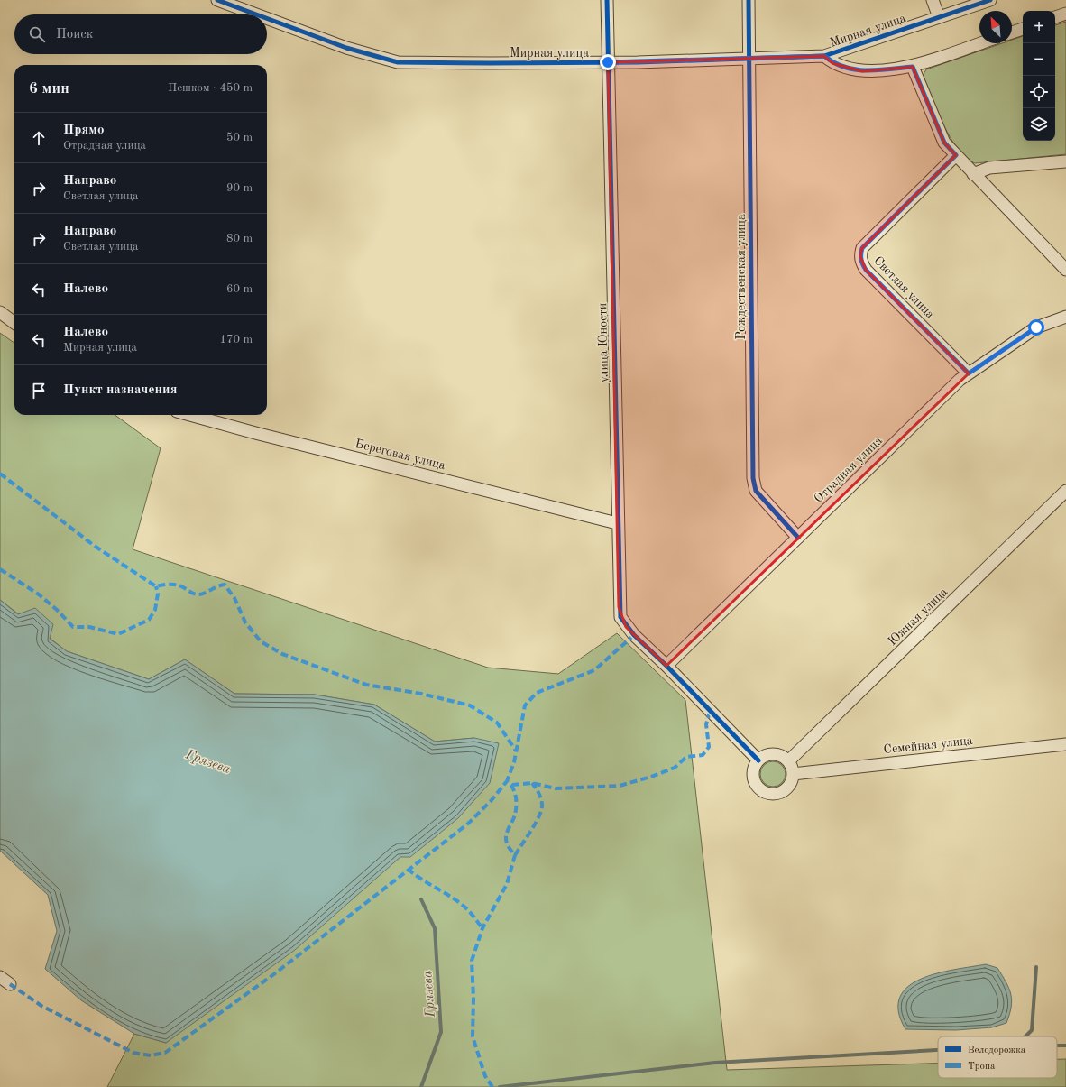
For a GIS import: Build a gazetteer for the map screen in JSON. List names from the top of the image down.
{
  "streets": {
    "street": [
      "Мирная улица",
      "Рождественская улица",
      "Светлая улица",
      "улица Юности",
      "Береговая улица",
      "Отрадная улица",
      "Южная улица",
      "Семейная улица"
    ]
  },
  "crossings": [
    ["Мирная улица", "Рождественская улица"],
    ["Мирная улица", "улица Юности"],
    ["Рождественская улица", "Отрадная улица"],
    ["Светлая улица", "Отрадная улица"],
    ["улица Юности", "Береговая улица"],
    ["улица Юности", "Отрадная улица"],
    ["улица Юности", "Южная улица"],
    ["улица Юности", "Семейная улица"],
    ["Южная улица", "Семейная улица"]
  ],
  "water": ["Грязева"],
  "legend": ["Велодорожка", "Тропа"],
  "north": "top left",
  "page": {
    "map_buttons": ["+", "−"],
    "search": "Поиск",
    "heading": ["6 мин", "Пешком · 450 m"],
    "list": [
      ["Прямо", "Отрадная улица", "50 m"],
      ["Направо", "Светлая улица", "90 m"],
      ["Направо", "Светлая улица", "80 m"],
      ["Налево", "60 m"],
      ["Налево", "Мирная улица", "170 m"],
      "Пункт назначения"
    ]
  }
}
